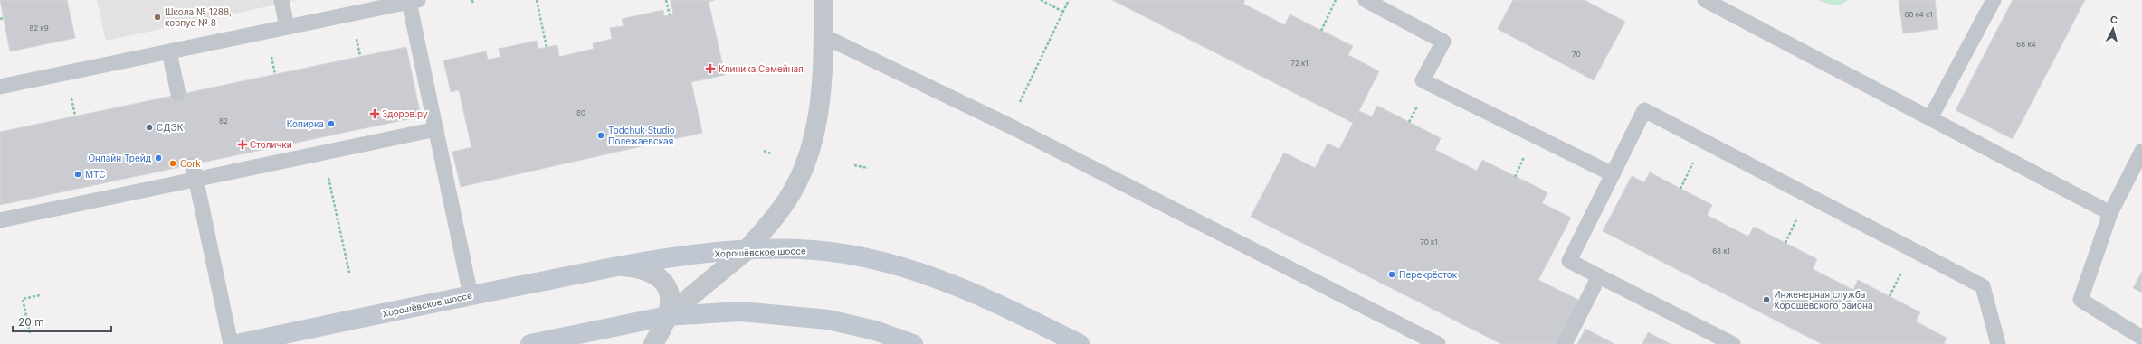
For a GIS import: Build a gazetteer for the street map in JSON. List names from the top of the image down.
{
  "streets": {
    "main road": ["Хорошёвское шоссе"]
  },
  "places": {
    "other": [
      "Школа № 1288, корпус № 8",
      "Копирка",
      "СДЭК",
      "Todchuk Studio Полежаевская",
      "Онлайн Трейд",
      "Cork",
      "МТС",
      "Перекрёсток",
      "Инженерная служба Хорошевского района"
    ],
    "health": ["Клиника Семейная", "Здоров.ру", "Столички"]
  },
  "house_numbers": [
    "68 к4 с1",
    "82 к9",
    "68 к4",
    "70",
    "72 к1",
    "80",
    "82",
    "70 к1",
    "68 к1"
  ],
  "scale_bar": "20 m",
  "north": "top"
}
